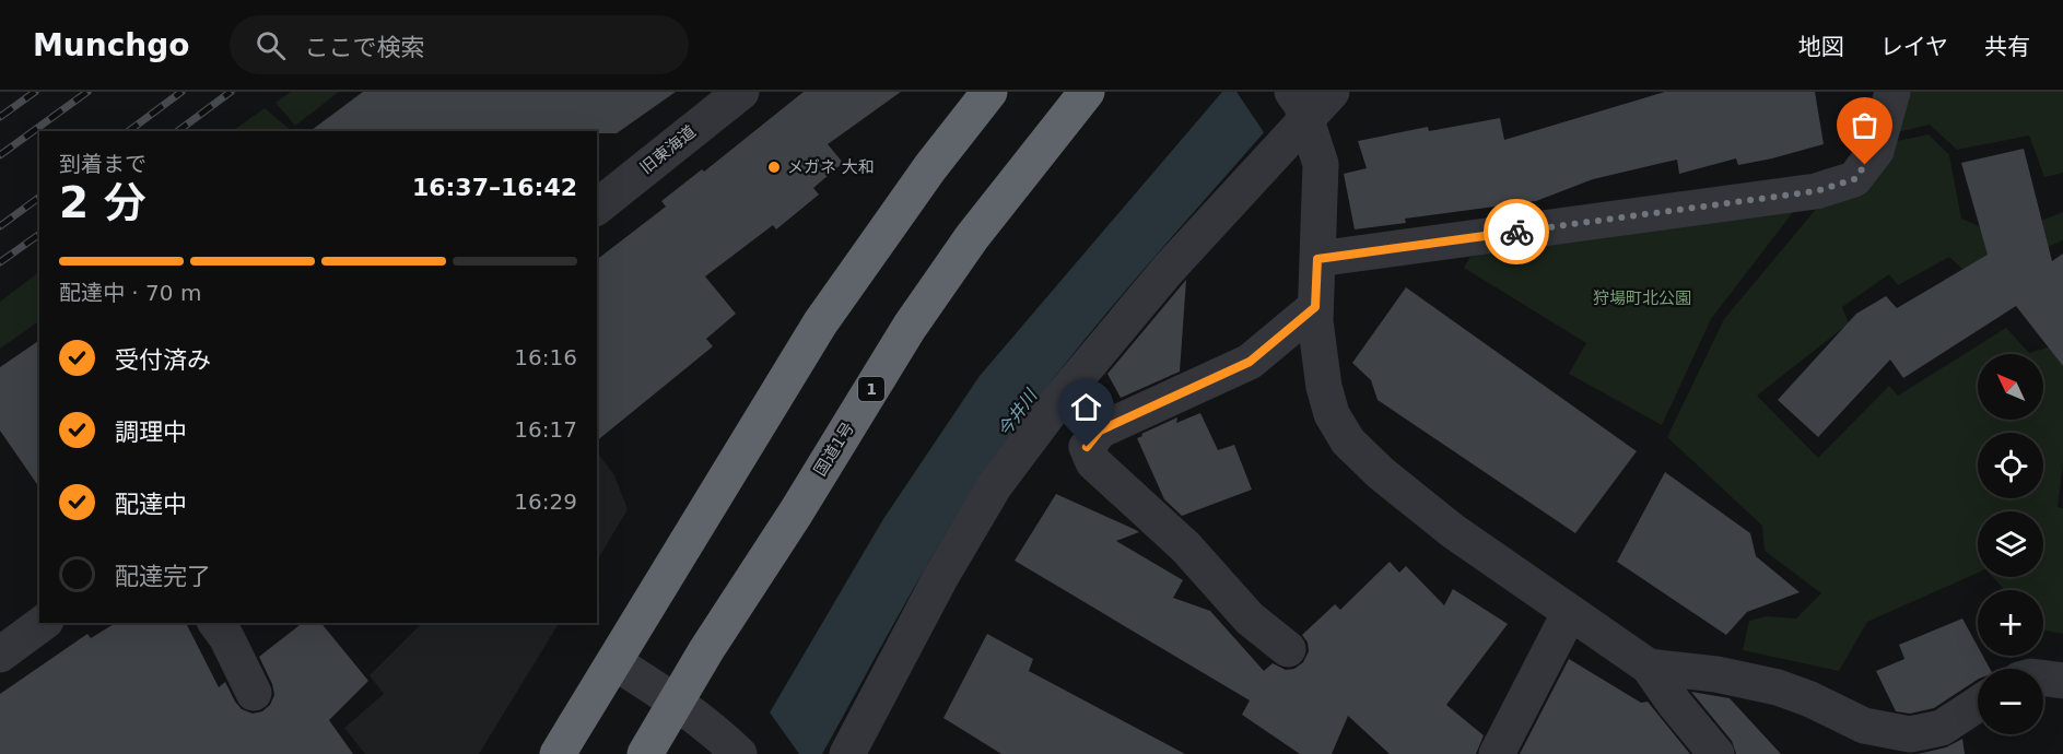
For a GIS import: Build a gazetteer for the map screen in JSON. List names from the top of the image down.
{
  "streets": {
    "highway": ["1", "国道1号"],
    "street": ["旧東海道"]
  },
  "water": ["今井川"],
  "parks": ["狩場町北公園"],
  "places": ["メガネ 大和"],
  "north": "top left",
  "page": {
    "header": "Munchgo",
    "search": "ここで検索",
    "nav": ["地図", "レイヤ", "共有"],
    "heading": ["2 分", "到着まで", "16:37–16:42"],
    "bar": "配達中 · 70 m",
    "list": [
      ["受付済み", "16:16"],
      ["調理中", "16:17"],
      ["配達中", "16:29"],
      "配達完了"
    ],
    "map_buttons": ["+", "−"]
  }
}
